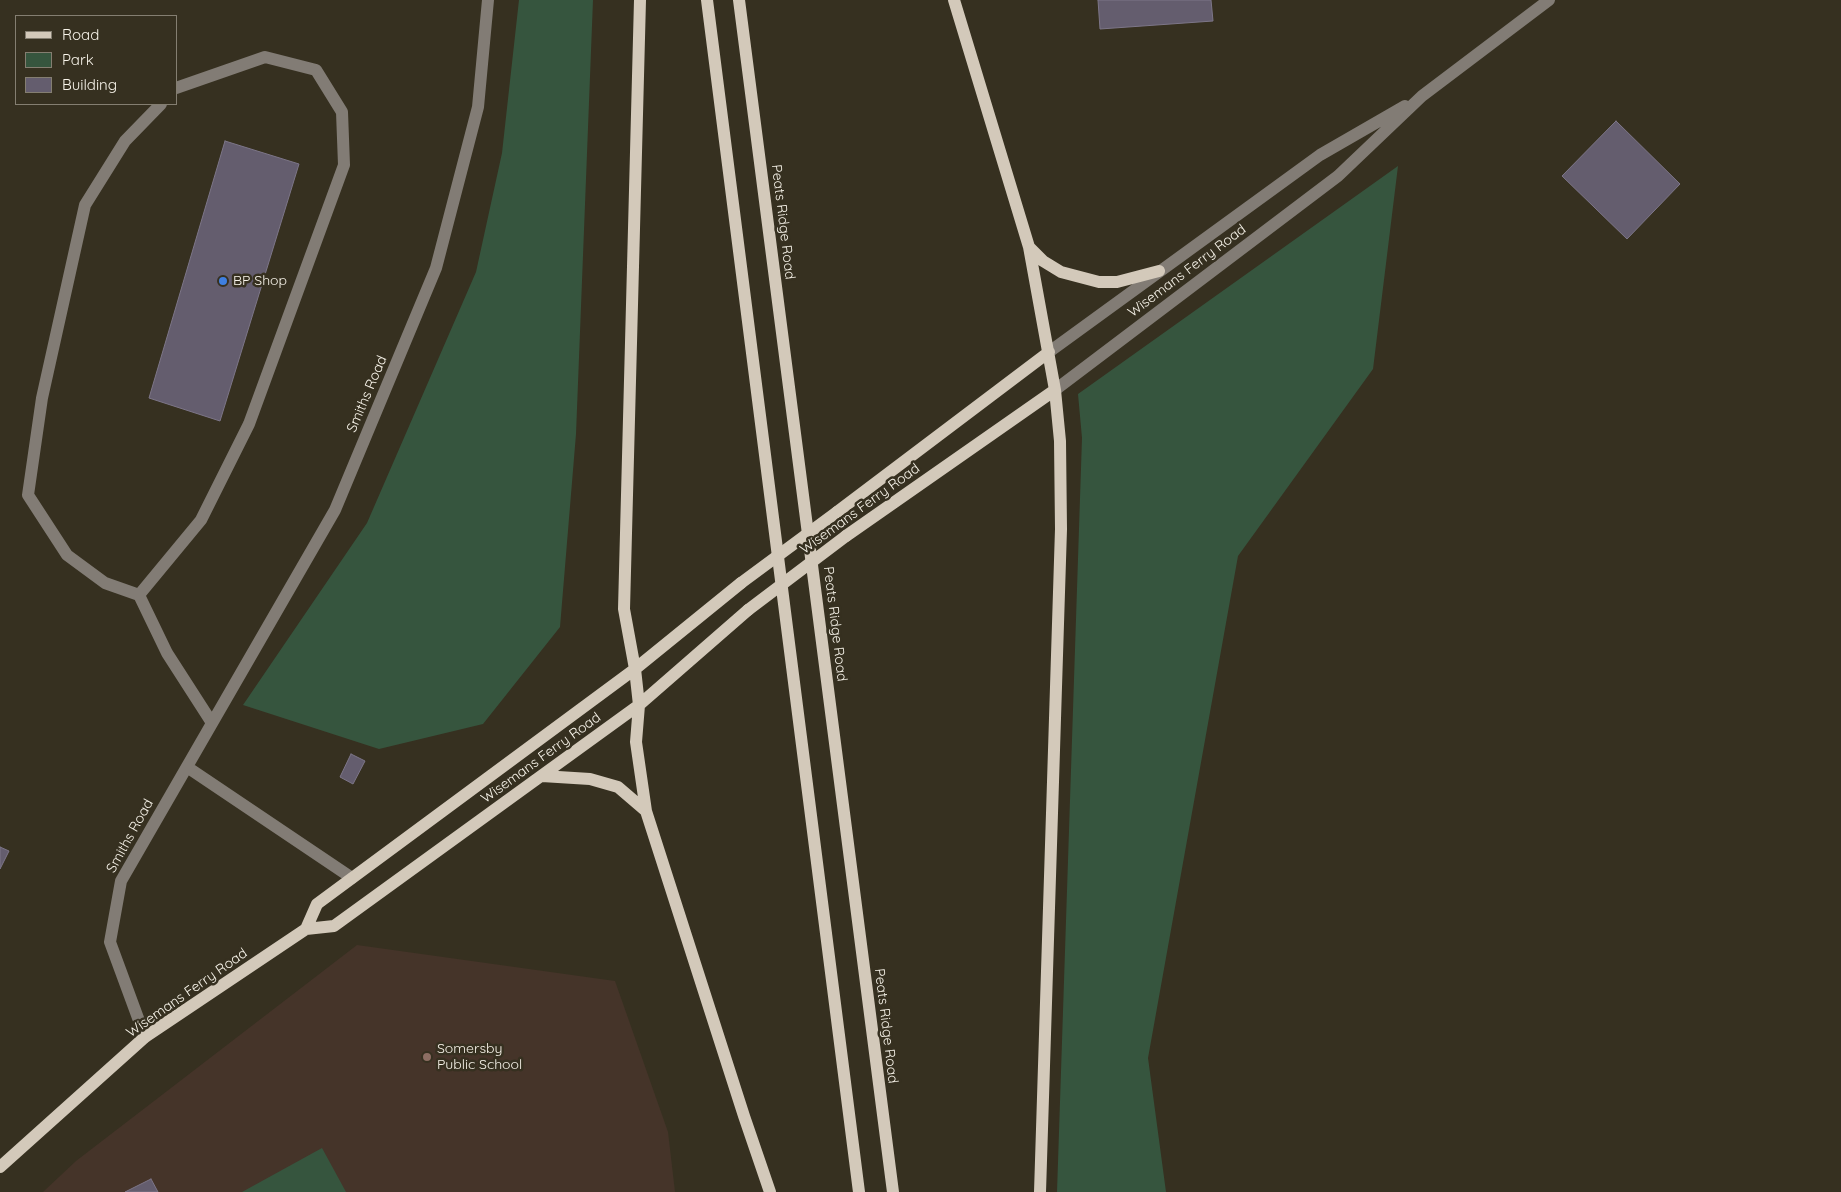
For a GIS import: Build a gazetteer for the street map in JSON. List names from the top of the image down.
{
  "streets": {
    "main road": ["Peats Ridge Road", "Wisemans Ferry Road"],
    "street": ["Smiths Road"]
  },
  "crossings": [
    ["Wisemans Ferry Road", "Smiths Road"]
  ],
  "places": ["BP Shop", "Somersby Public School"],
  "legend": ["Road", "Park", "Building"]
}
